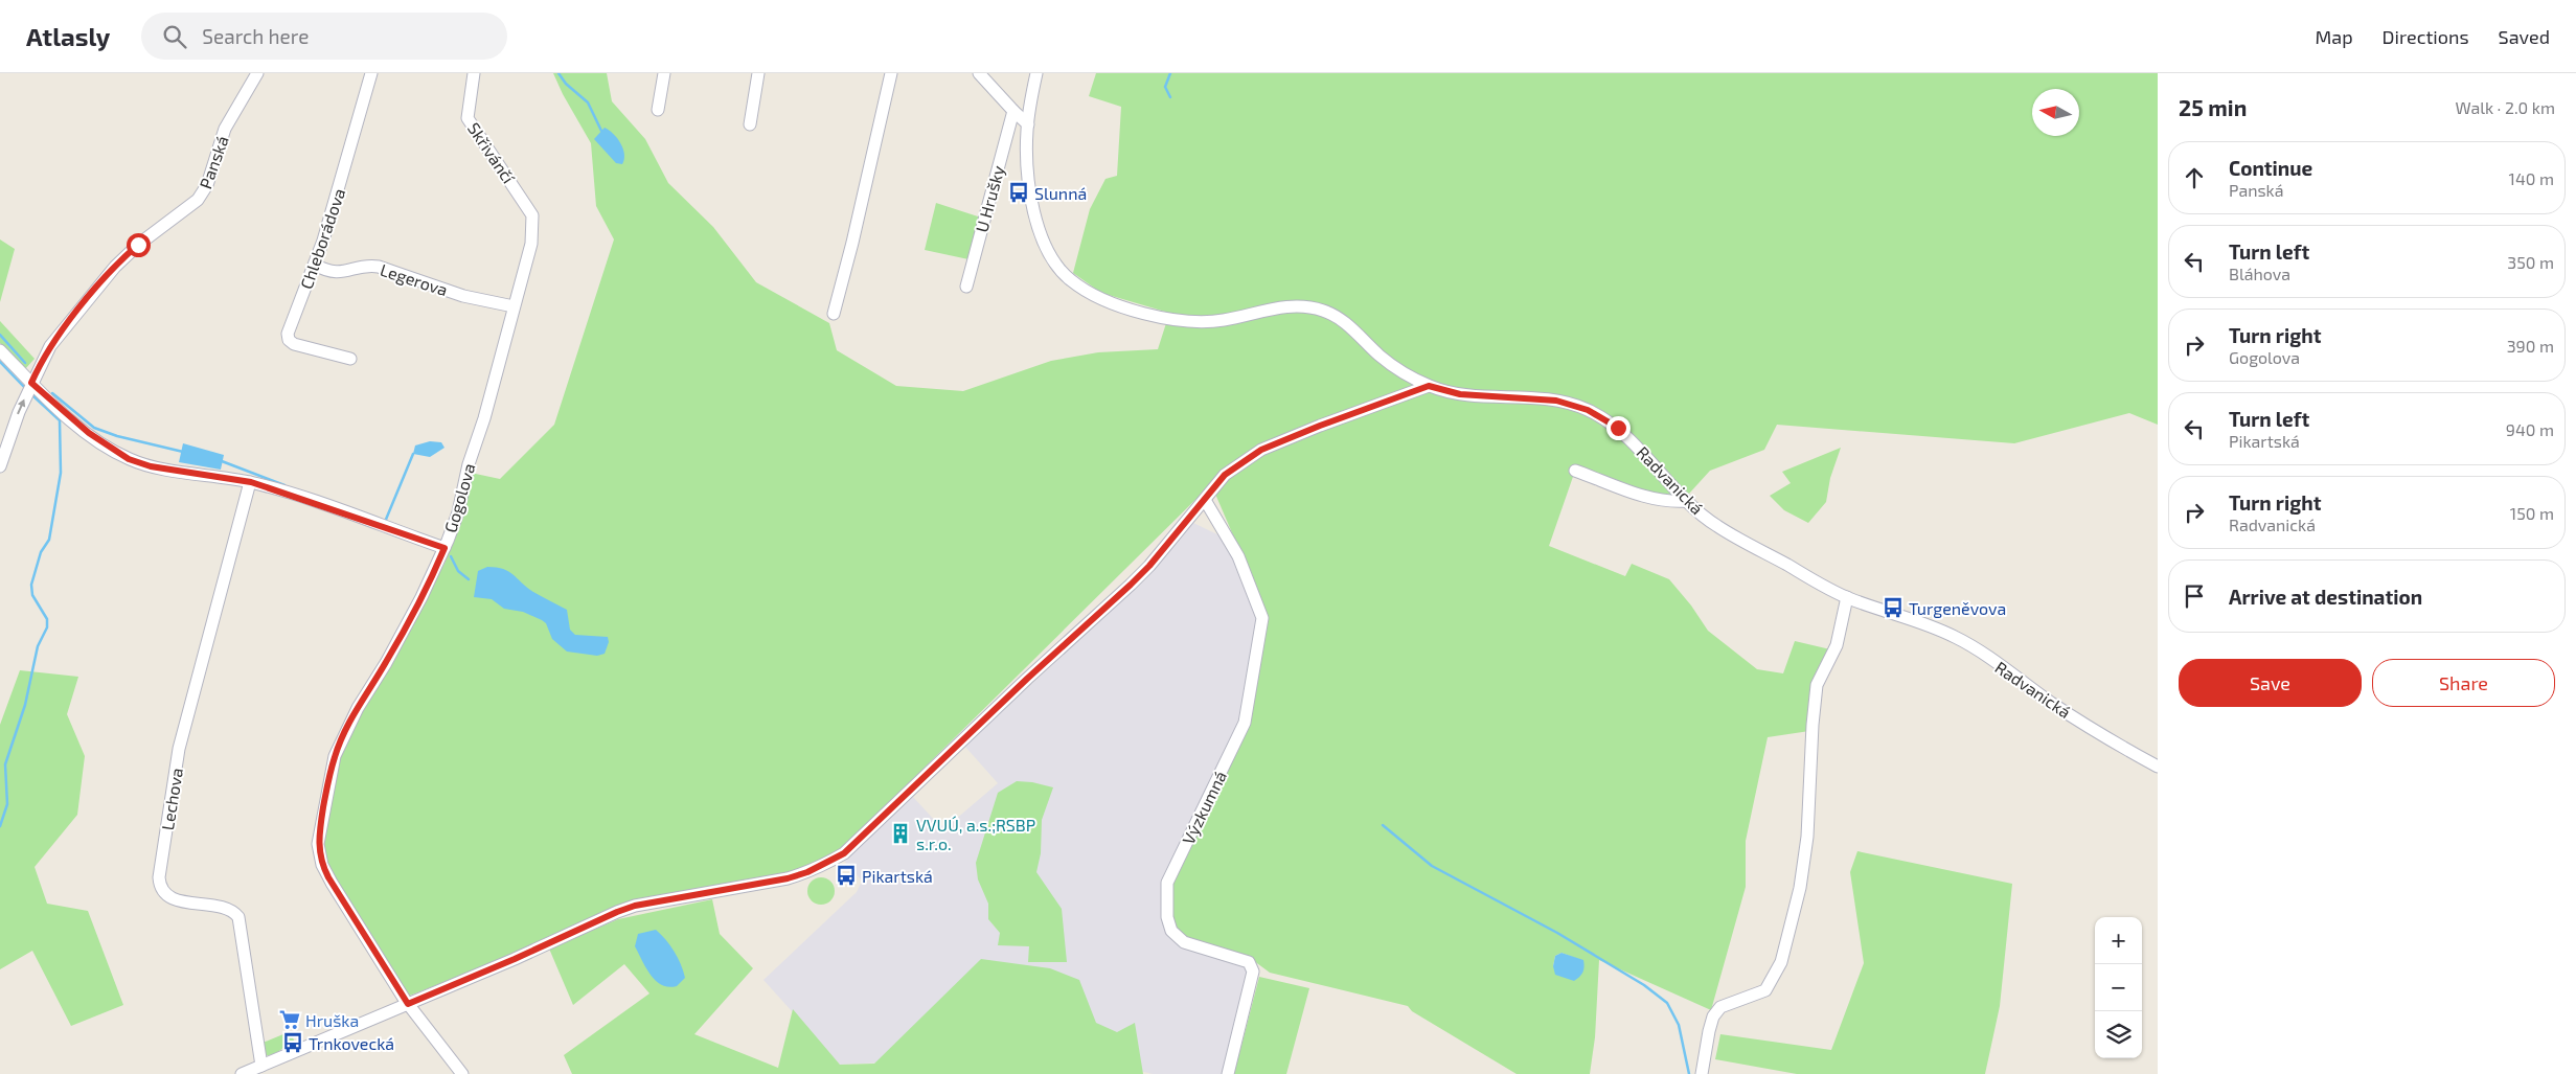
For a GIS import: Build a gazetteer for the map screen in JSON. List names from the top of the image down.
{
  "streets": {
    "street": [
      "Skřivánčí",
      "Panská",
      "U Hrušky",
      "Chleborádova",
      "Legerova",
      "Radvanická",
      "Gogolova",
      "Lechova",
      "Výzkumná"
    ]
  },
  "crossings": [
    ["Skřivánčí", "Gogolova"],
    ["Chleborádova", "Legerova"],
    ["Legerova", "Gogolova"]
  ],
  "places": {
    "bus stop": [
      "Slunná",
      "Turgeněvova",
      "Pikartská",
      "Trnkovecká"
    ],
    "building": ["VVUÚ, a.s.;RSBP s.r.o."],
    "supermarket": ["Hruška"]
  },
  "north": "left",
  "page": {
    "header": "Atlasly",
    "search": "Search here",
    "nav": ["Map", "Directions", "Saved"],
    "heading": ["25 min", "Walk · 2.0 km"],
    "list": [
      ["Continue", "Panská", "140 m"],
      ["Turn left", "Bláhova", "350 m"],
      ["Turn right", "Gogolova", "390 m"],
      ["Turn left", "Pikartská", "940 m"],
      ["Turn right", "Radvanická", "150 m"],
      "Arrive at destination"
    ],
    "buttons": ["Save", "Share"],
    "map_buttons": ["+", "−"]
  }
}
